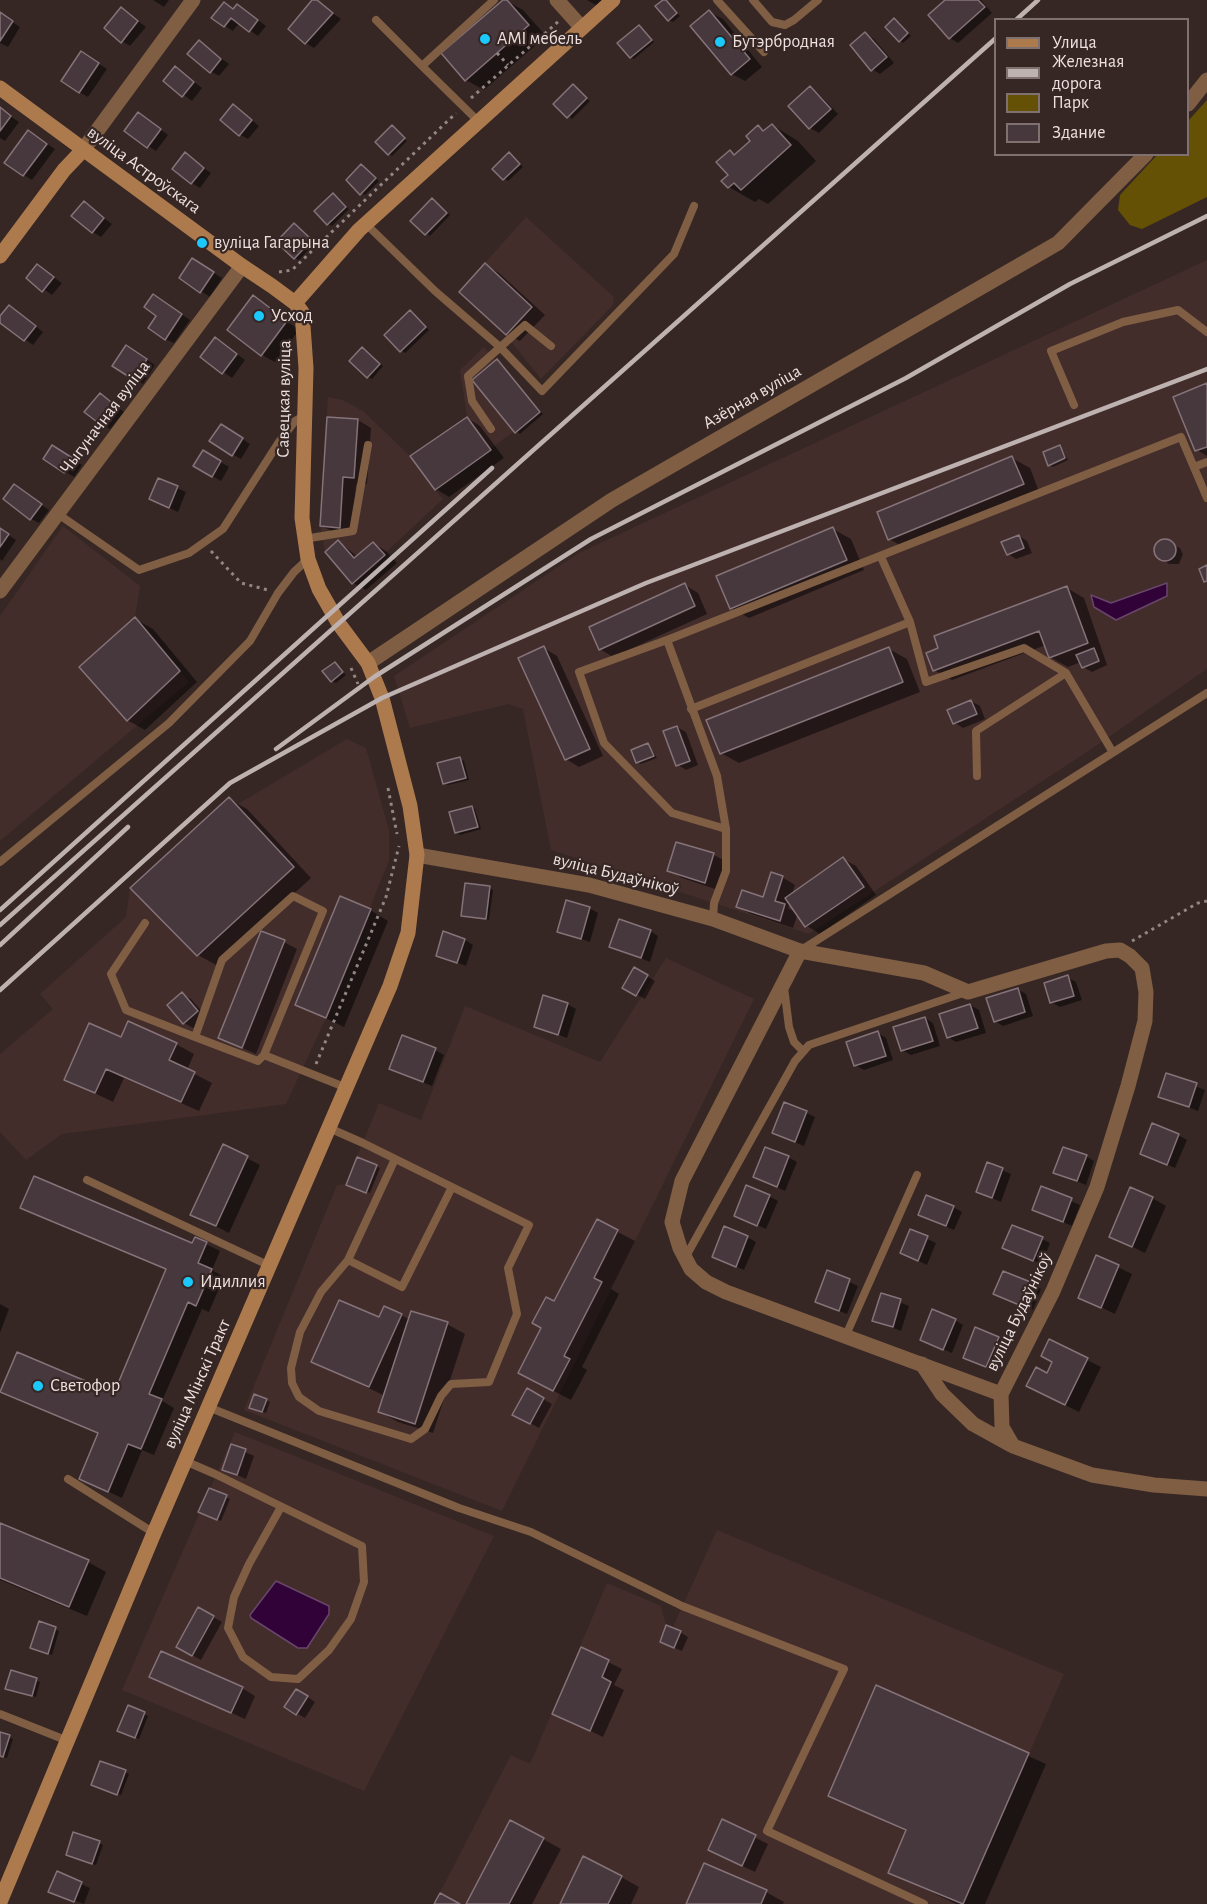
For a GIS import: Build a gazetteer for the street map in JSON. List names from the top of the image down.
{
  "streets": {
    "street": [
      "вуліца Астроўскага",
      "Азёрная вуліца",
      "Савецкая вуліца",
      "Чыгуначная вуліца",
      "вуліца Будаўнікоў",
      "вуліца Мінскі Тракт"
    ]
  },
  "crossings": [
    ["вуліца Астроўскага", "Савецкая вуліца"],
    ["вуліца Астроўскага", "Чыгуначная вуліца"],
    ["Азёрная вуліца", "Савецкая вуліца"],
    ["Савецкая вуліца", "вуліца Мінскі Тракт"],
    ["вуліца Будаўнікоў", "вуліца Мінскі Тракт"]
  ],
  "places": [
    "AMI мебель",
    "Бутэрбродная",
    "вуліца Гагарына",
    "Усход",
    "Идиллия",
    "Светофор"
  ],
  "legend": [
    "Улица",
    "Железная дорога",
    "Парк",
    "Здание"
  ]
}
